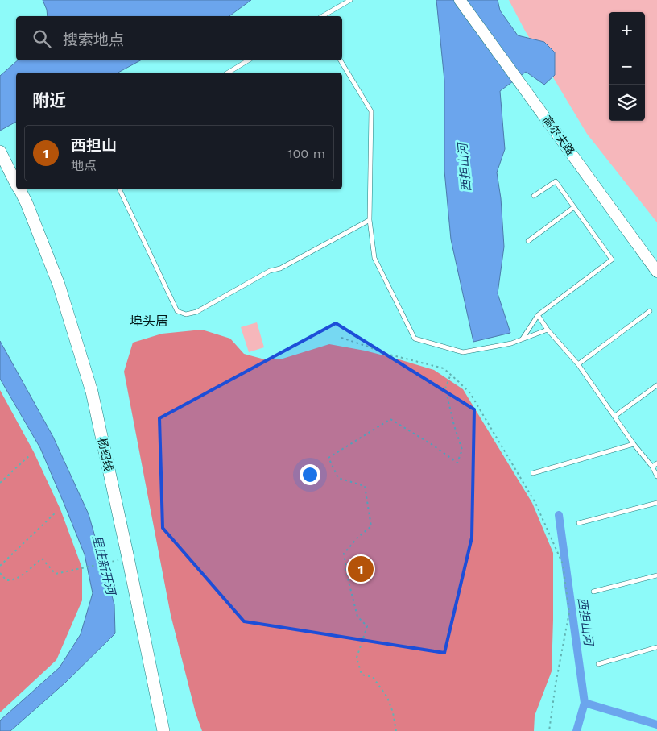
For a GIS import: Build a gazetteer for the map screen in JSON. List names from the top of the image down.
{
  "streets": {
    "main road": ["杨绍线"],
    "street": ["高尔夫路"]
  },
  "districts": ["埠头居"],
  "water": ["西担山河", "里庄新开河"],
  "page": {
    "map_buttons": ["+", "−"],
    "search": "搜索地点",
    "heading": "附近",
    "list": [
      {
        "mark": "1",
        "name": "西担山",
        "note": "地点",
        "value": "100 m"
      }
    ],
    "pins": "1"
  }
}
